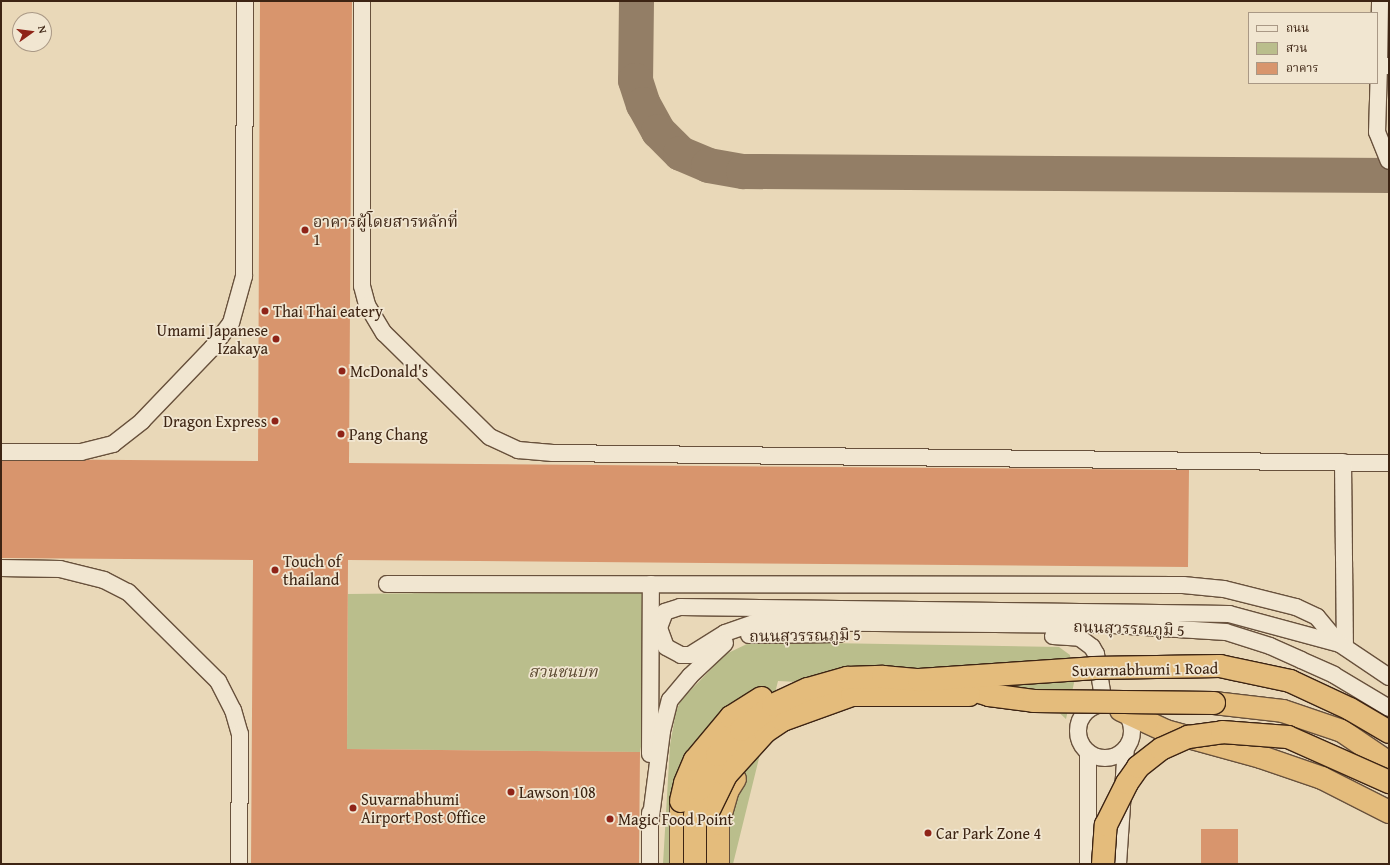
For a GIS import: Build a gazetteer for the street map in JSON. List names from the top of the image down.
{
  "streets": {
    "highway": ["Suvarnabhumi 1 Road"],
    "street": ["ถนนสุวรรณภูมิ 5"]
  },
  "parks": ["สวนชนบท"],
  "places": [
    "อาคารผู้โดยสารหลักที่ 1",
    "Thai Thai eatery",
    "Umami Japanese Izakaya",
    "McDonald's",
    "Dragon Express",
    "Pang Chang",
    "Touch of thailand",
    "Lawson 108",
    "Suvarnabhumi Airport Post Office",
    "Magic Food Point",
    "Car Park Zone 4"
  ],
  "legend": ["ถนน", "สวน", "อาคาร"],
  "north": "right"
}
